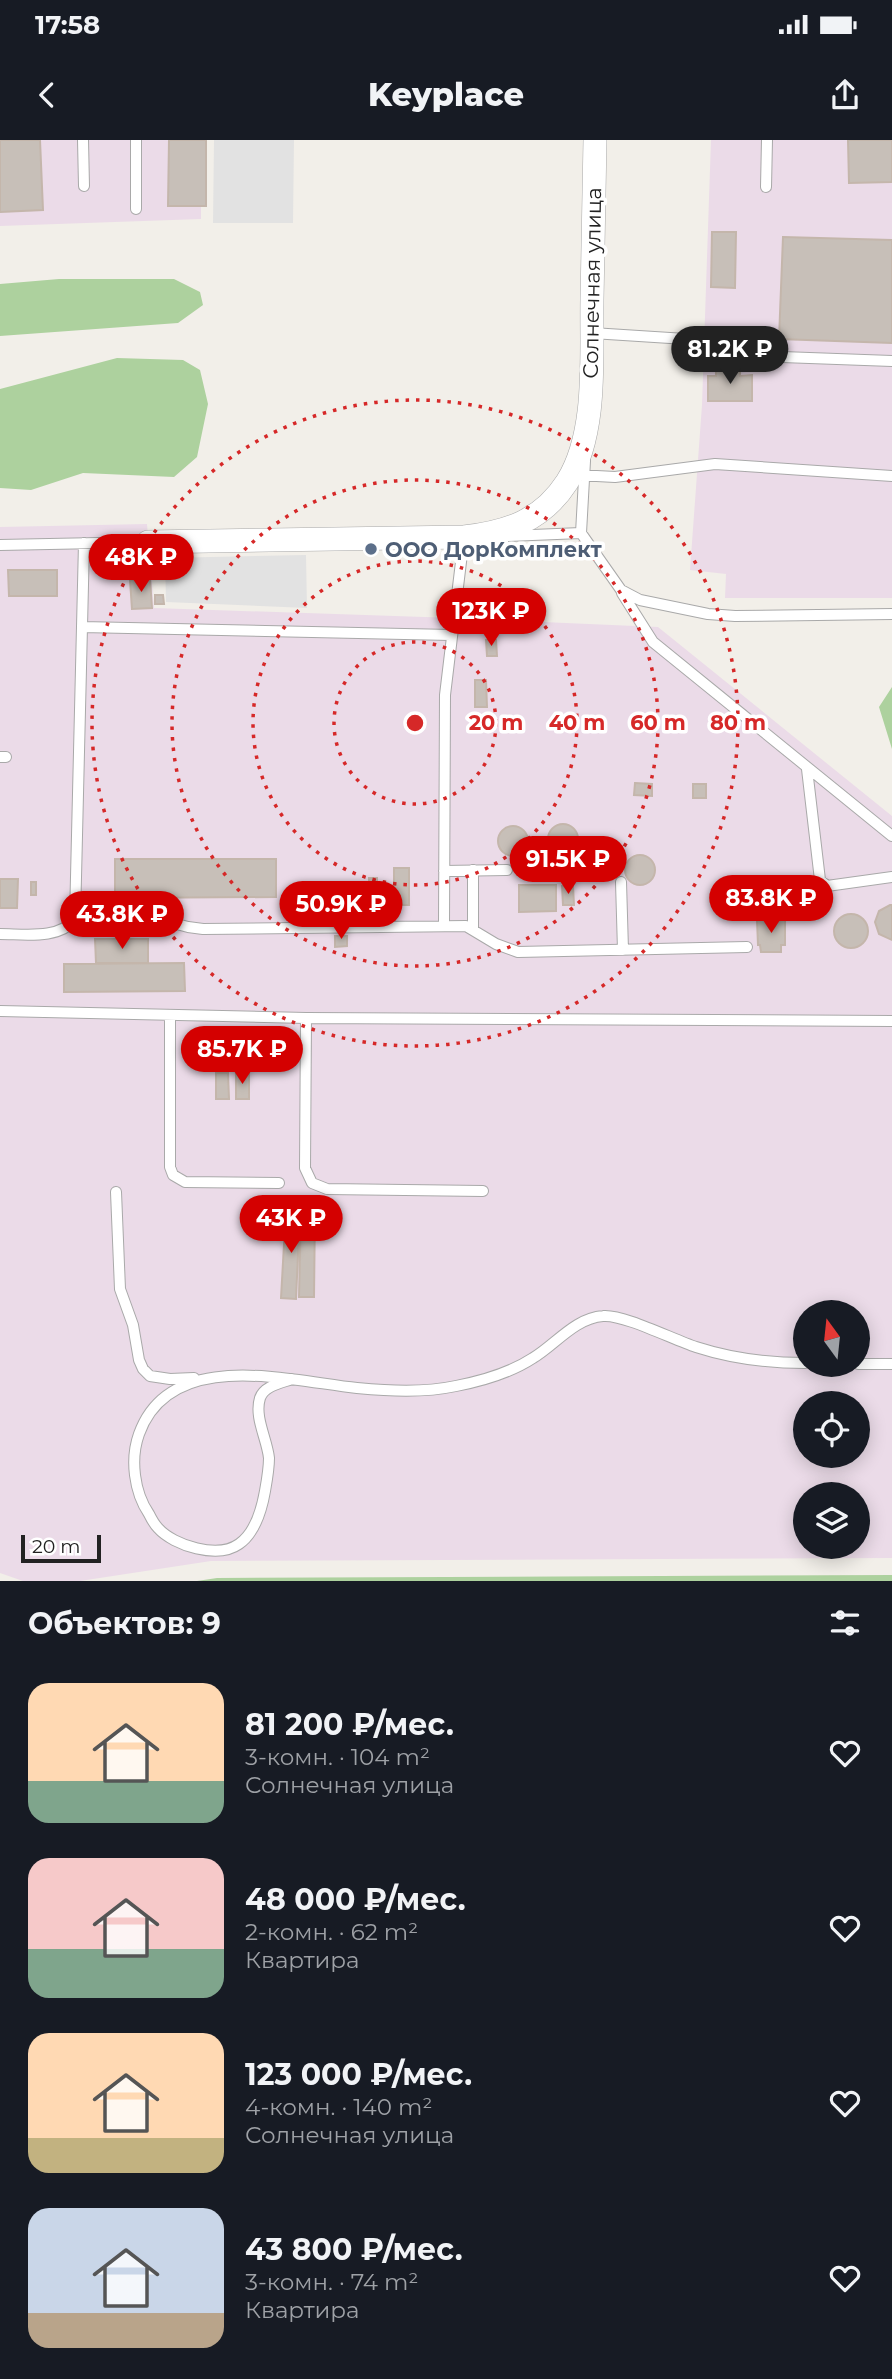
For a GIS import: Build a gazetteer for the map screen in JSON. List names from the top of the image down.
{
  "streets": {
    "street": ["Солнечная улица"]
  },
  "places": ["ООО ДорКомплект"],
  "scale_bar": "20 m",
  "north": "top",
  "page": {
    "status": "17:58",
    "header": "Keyplace",
    "price": [
      "81.2K ₽",
      "48K ₽",
      "123K ₽",
      "91.5K ₽",
      "83.8K ₽",
      "50.9K ₽",
      "43.8K ₽",
      "85.7K ₽",
      "43K ₽"
    ],
    "scale": "20 m",
    "heading": "Объектов: 9",
    "list": [
      {
        "name": "81 200 ₽/мес.",
        "note": "3-комн. · 104 m² · Солнечная улица"
      },
      {
        "name": "48 000 ₽/мес.",
        "note": "2-комн. · 62 m² · Квартира"
      },
      {
        "name": "123 000 ₽/мес.",
        "note": "4-комн. · 140 m² · Солнечная улица"
      },
      {
        "name": "43 800 ₽/мес.",
        "note": "3-комн. · 74 m² · Квартира"
      }
    ]
  },
  "rings": [
    "20 m",
    "40 m",
    "60 m",
    "80 m"
  ]
}
